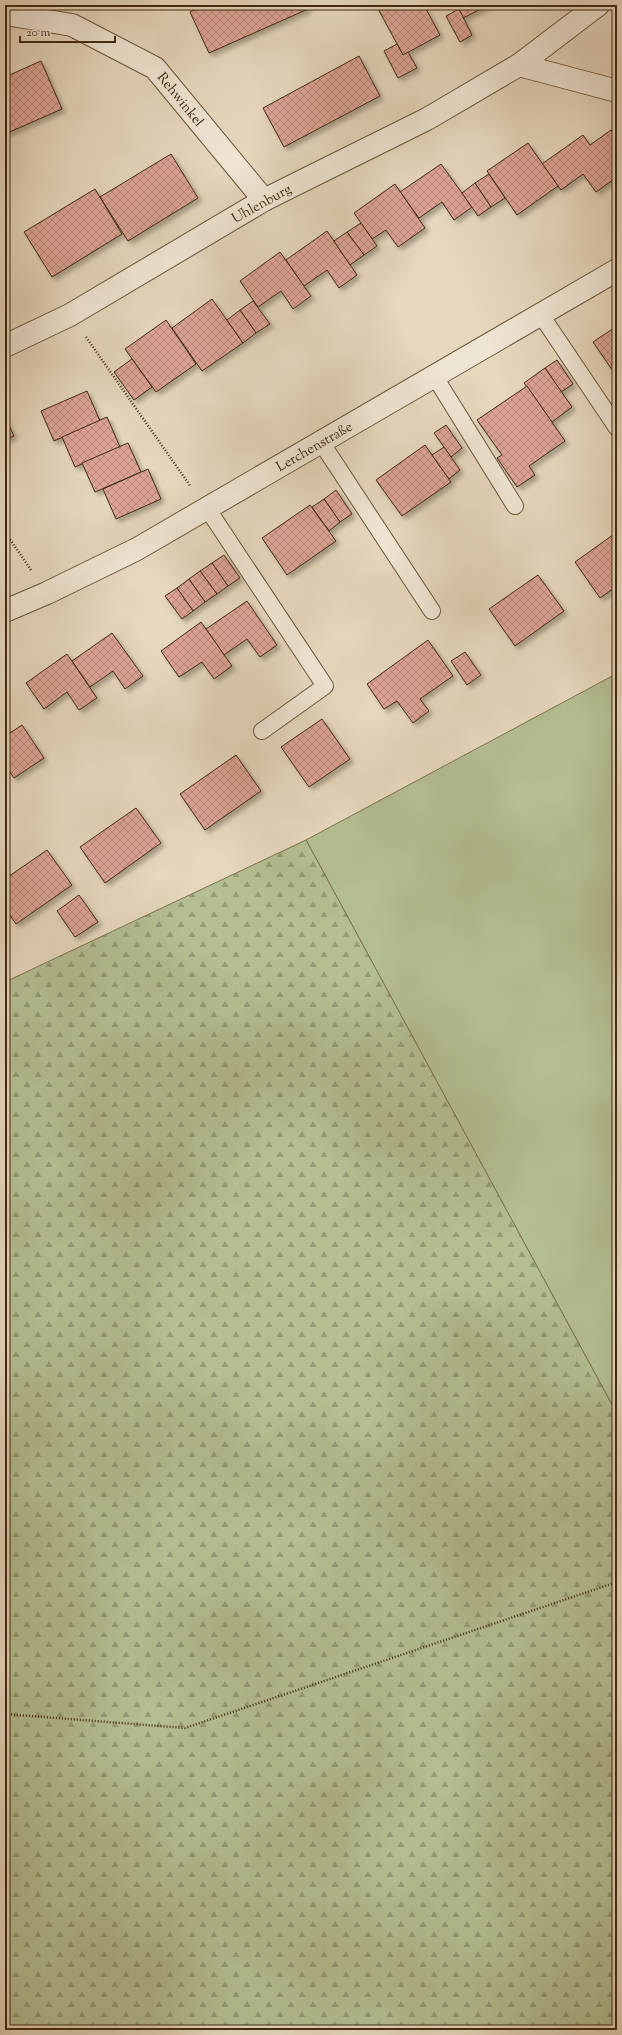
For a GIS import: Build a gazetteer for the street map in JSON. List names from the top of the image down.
{
  "streets": {
    "street": ["Rehwinkel", "Uhlenburg", "Lerchenstraße"]
  },
  "crossings": [
    ["Rehwinkel", "Uhlenburg"]
  ],
  "scale_bar": "20 m"
}
